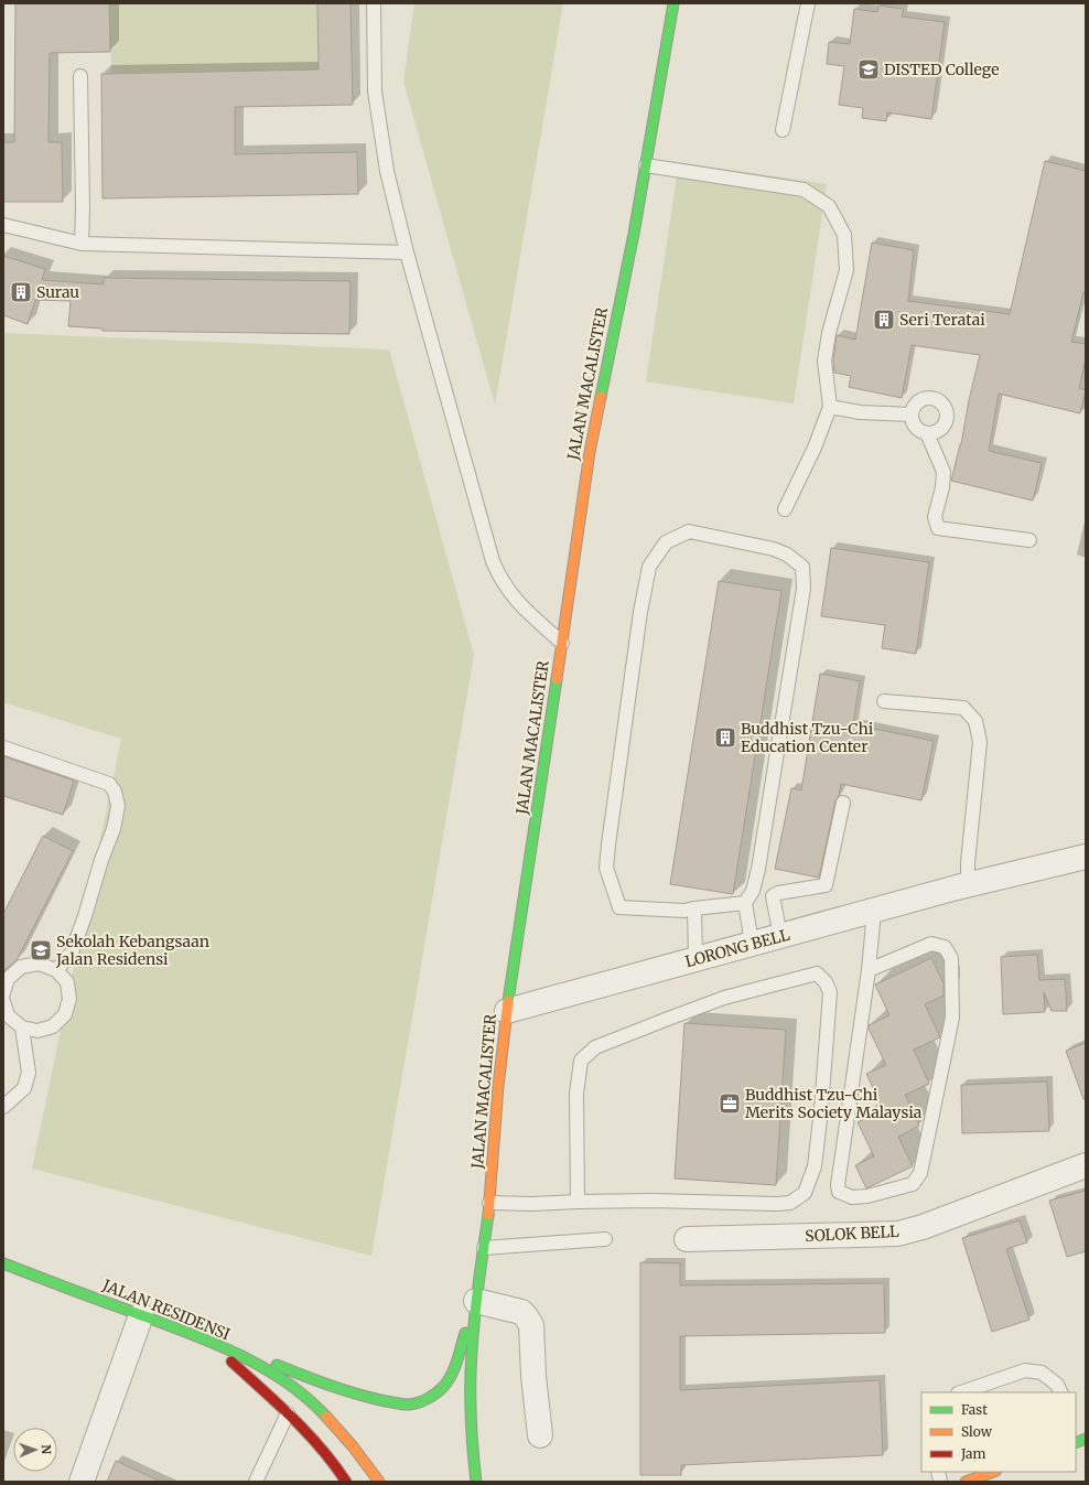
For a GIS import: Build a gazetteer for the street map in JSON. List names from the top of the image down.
{
  "streets": {
    "main road": ["JALAN MACALISTER", "JALAN RESIDENSI"],
    "street": ["LORONG BELL", "SOLOK BELL"]
  },
  "crossings": [
    ["JALAN MACALISTER", "LORONG BELL"]
  ],
  "places": {
    "school or university": ["DISTED College", "Sekolah Kebangsaan Jalan Residensi"],
    "building": ["Surau", "Seri Teratai", "Buddhist Tzu-Chi Education Center"],
    "office": ["Buddhist Tzu-Chi Merits Society Malaysia"]
  },
  "legend": ["Fast", "Slow", "Jam"],
  "north": "right"
}
